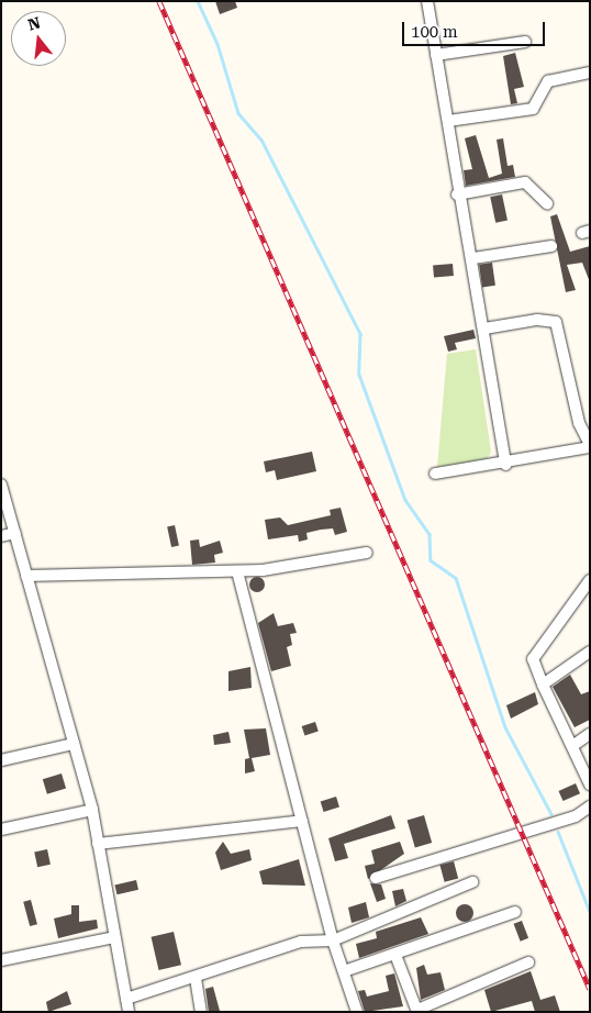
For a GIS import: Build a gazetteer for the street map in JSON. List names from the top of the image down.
{
  "scale_bar": "100 m",
  "north": "top"
}
